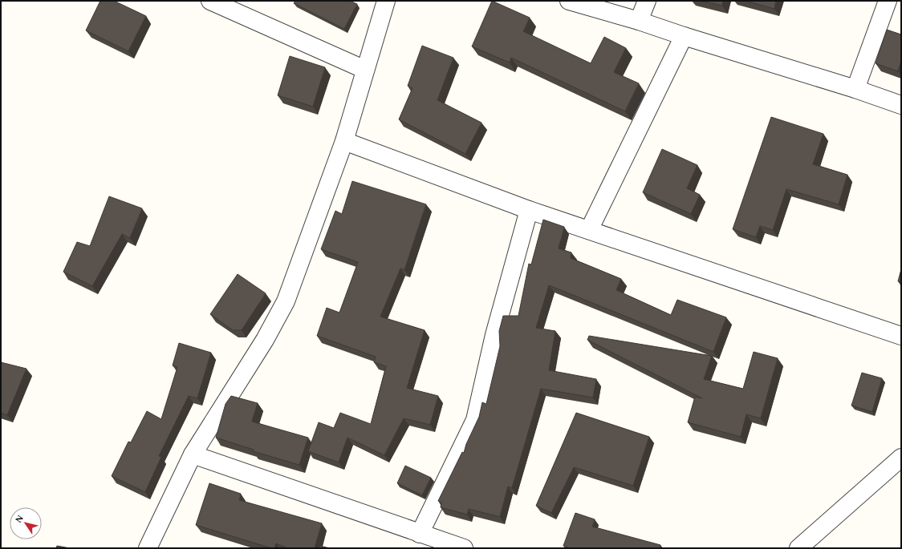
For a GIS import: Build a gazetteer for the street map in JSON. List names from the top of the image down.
{
  "north": "top left"
}
